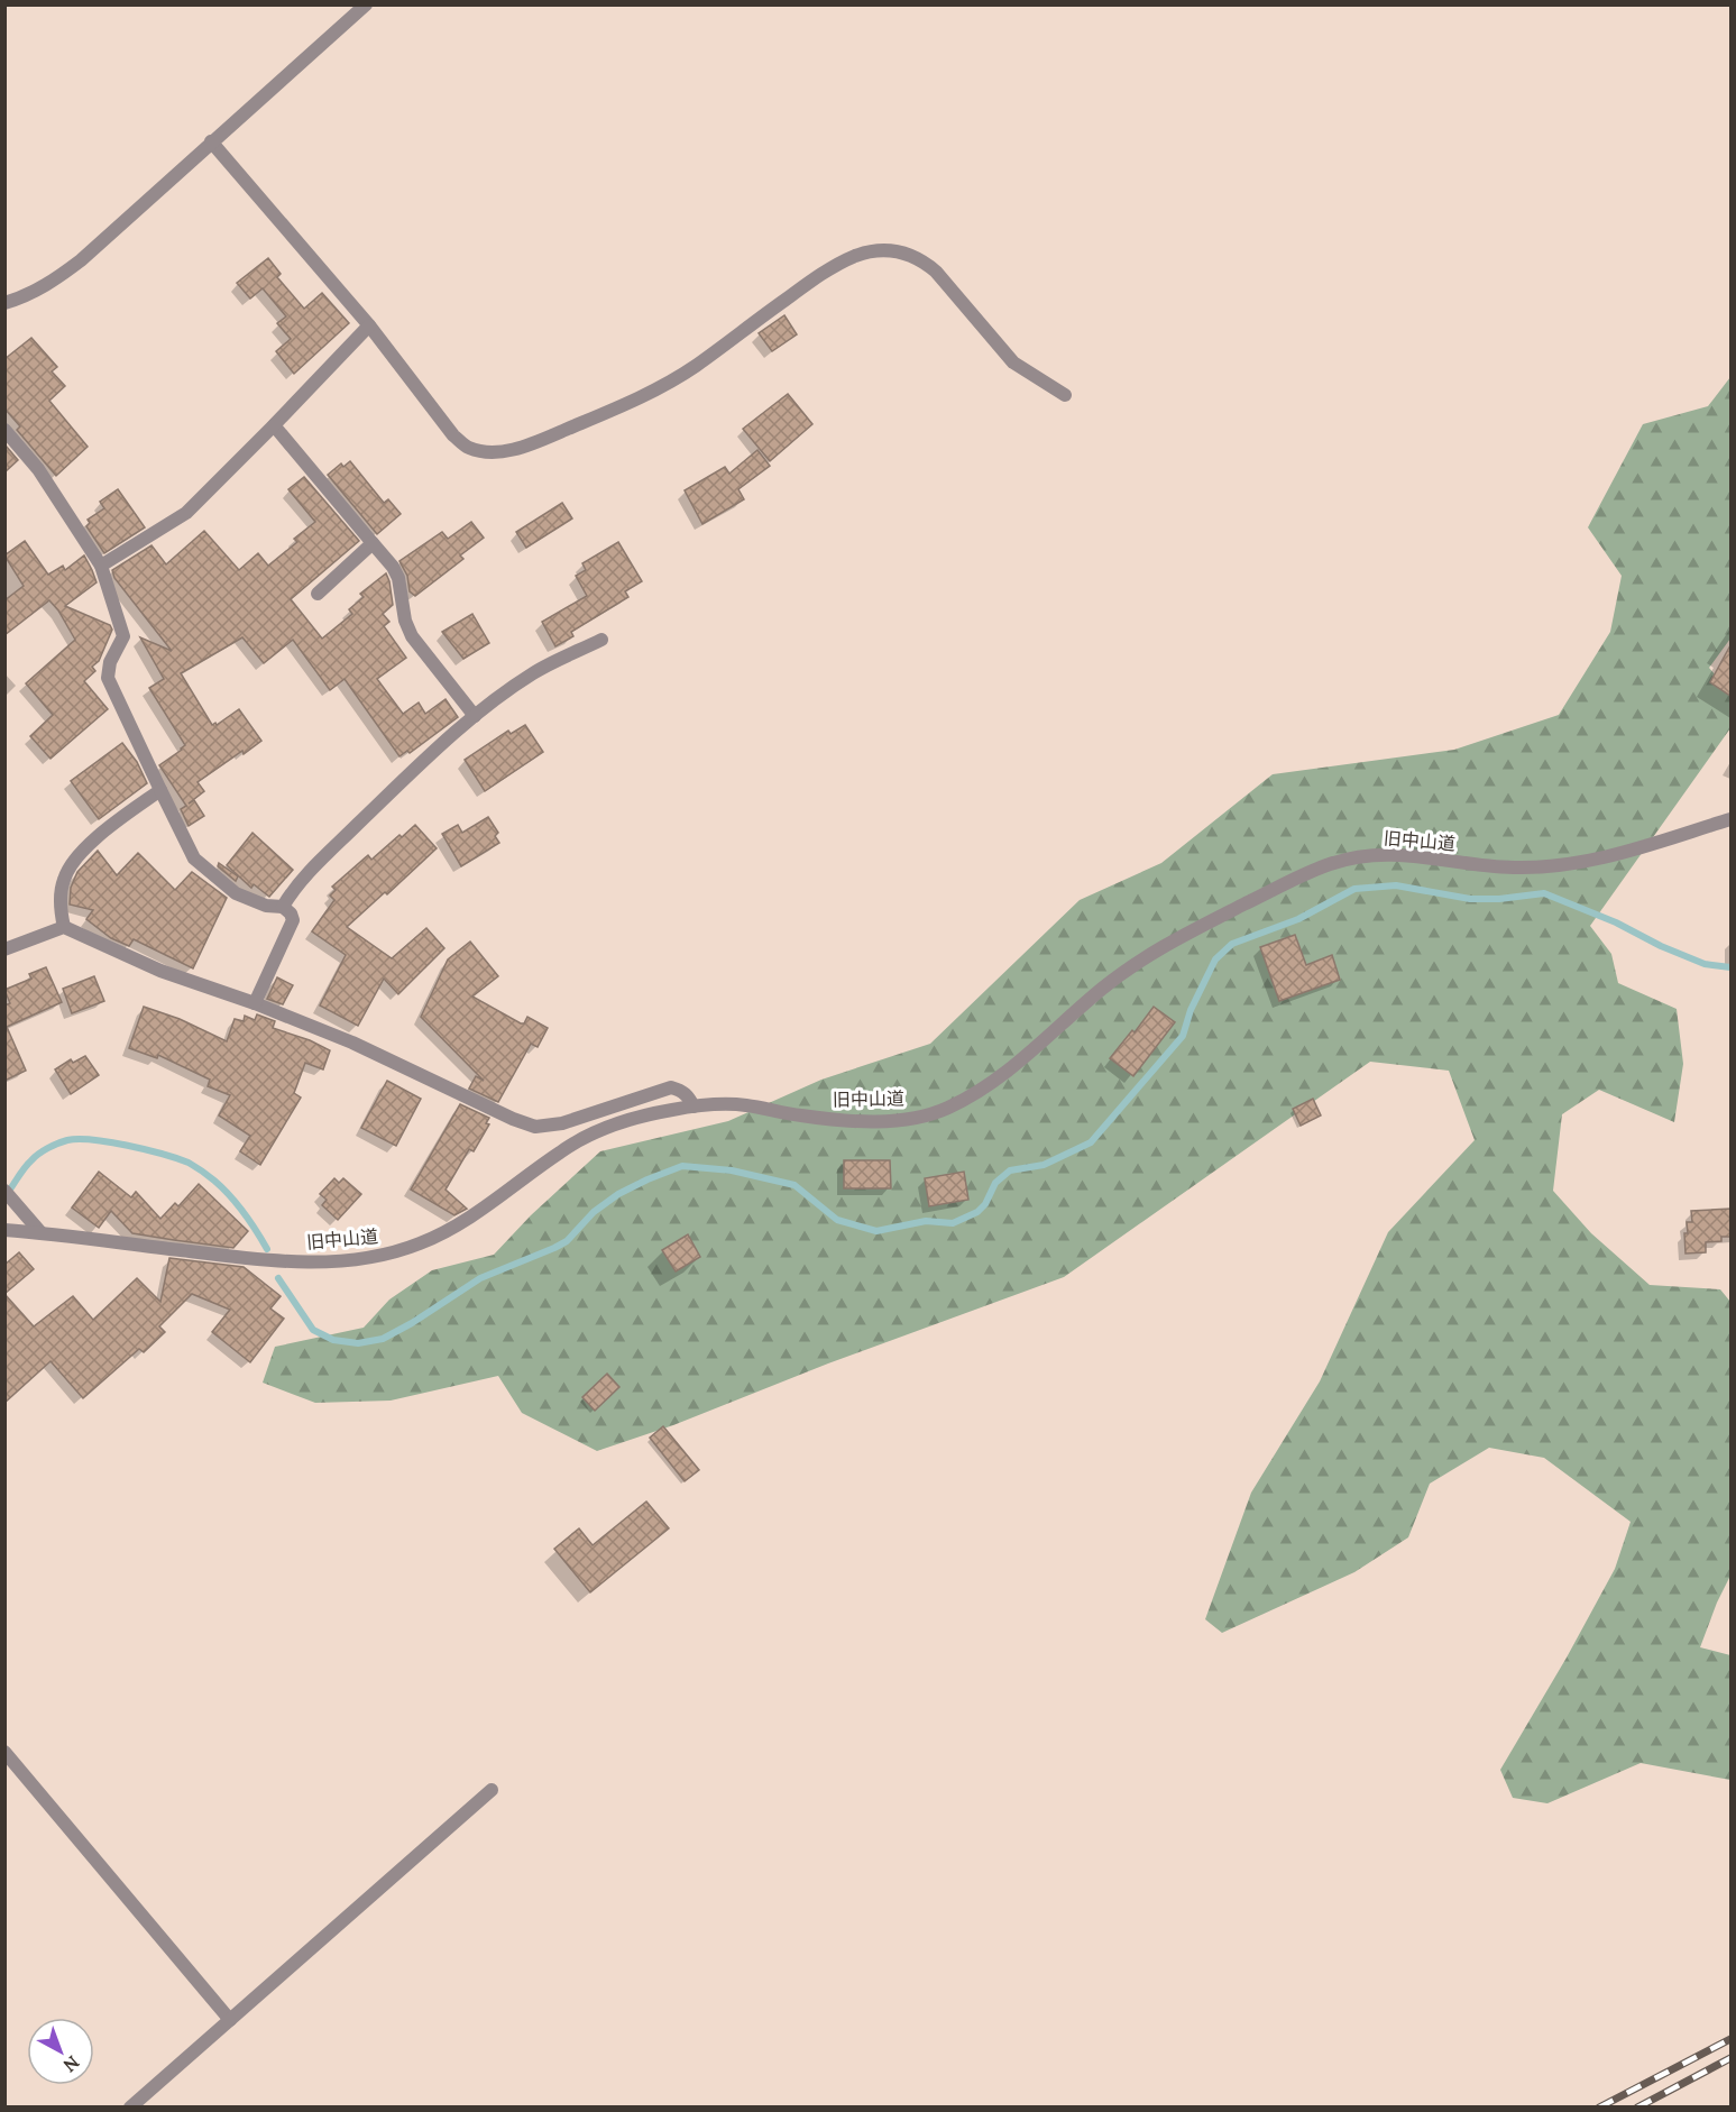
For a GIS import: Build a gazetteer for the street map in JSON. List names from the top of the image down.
{
  "streets": {
    "street": ["旧中山道"]
  },
  "north": "bottom right"
}
